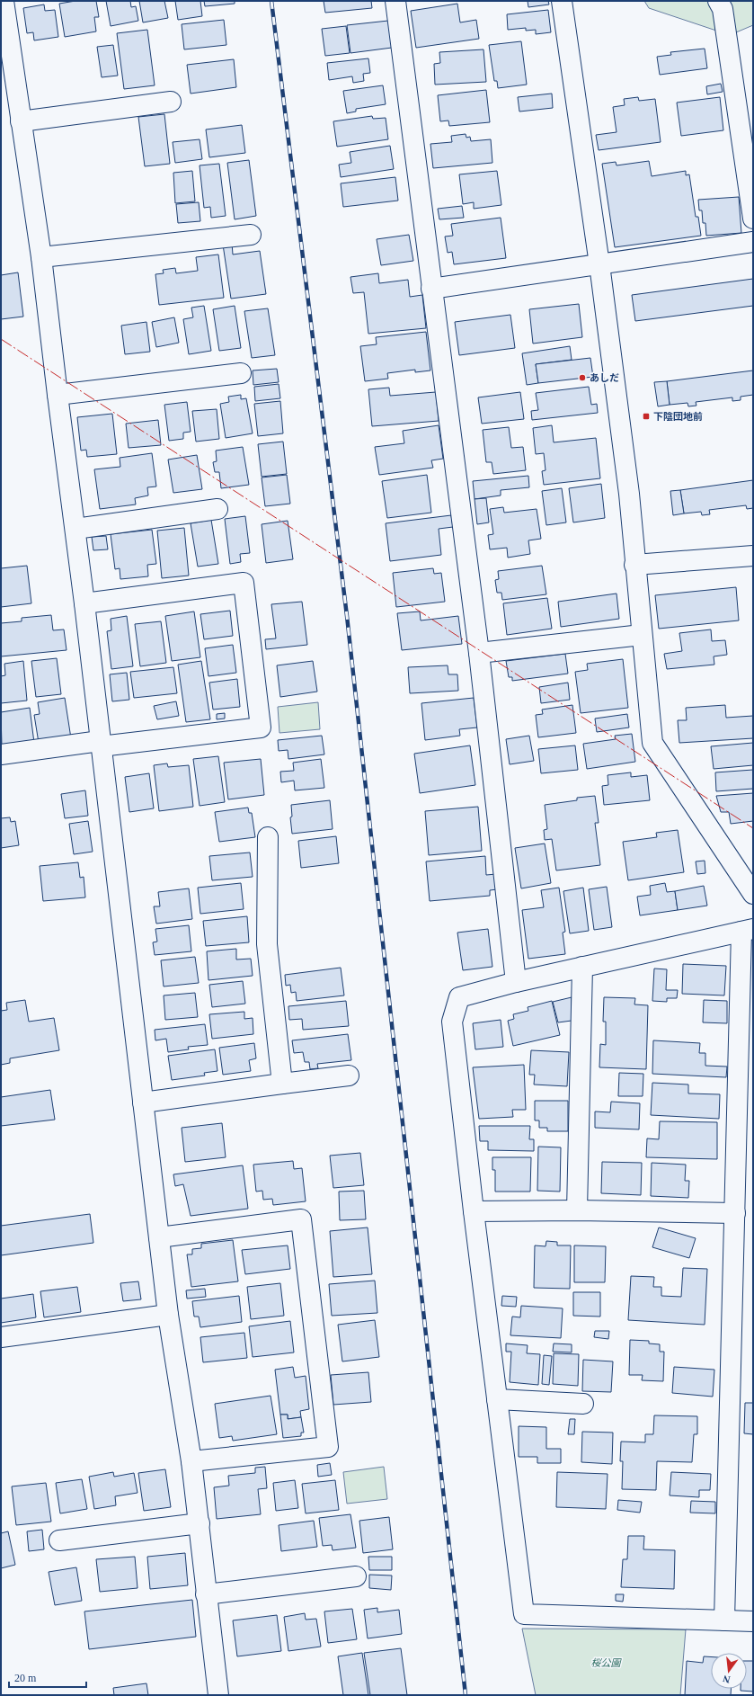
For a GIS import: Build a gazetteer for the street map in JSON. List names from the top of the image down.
{
  "parks": ["桜公園"],
  "places": {
    "other": ["あしだ"],
    "transit": ["下陰団地前"]
  },
  "scale_bar": "20 m",
  "north": "bottom"
}
